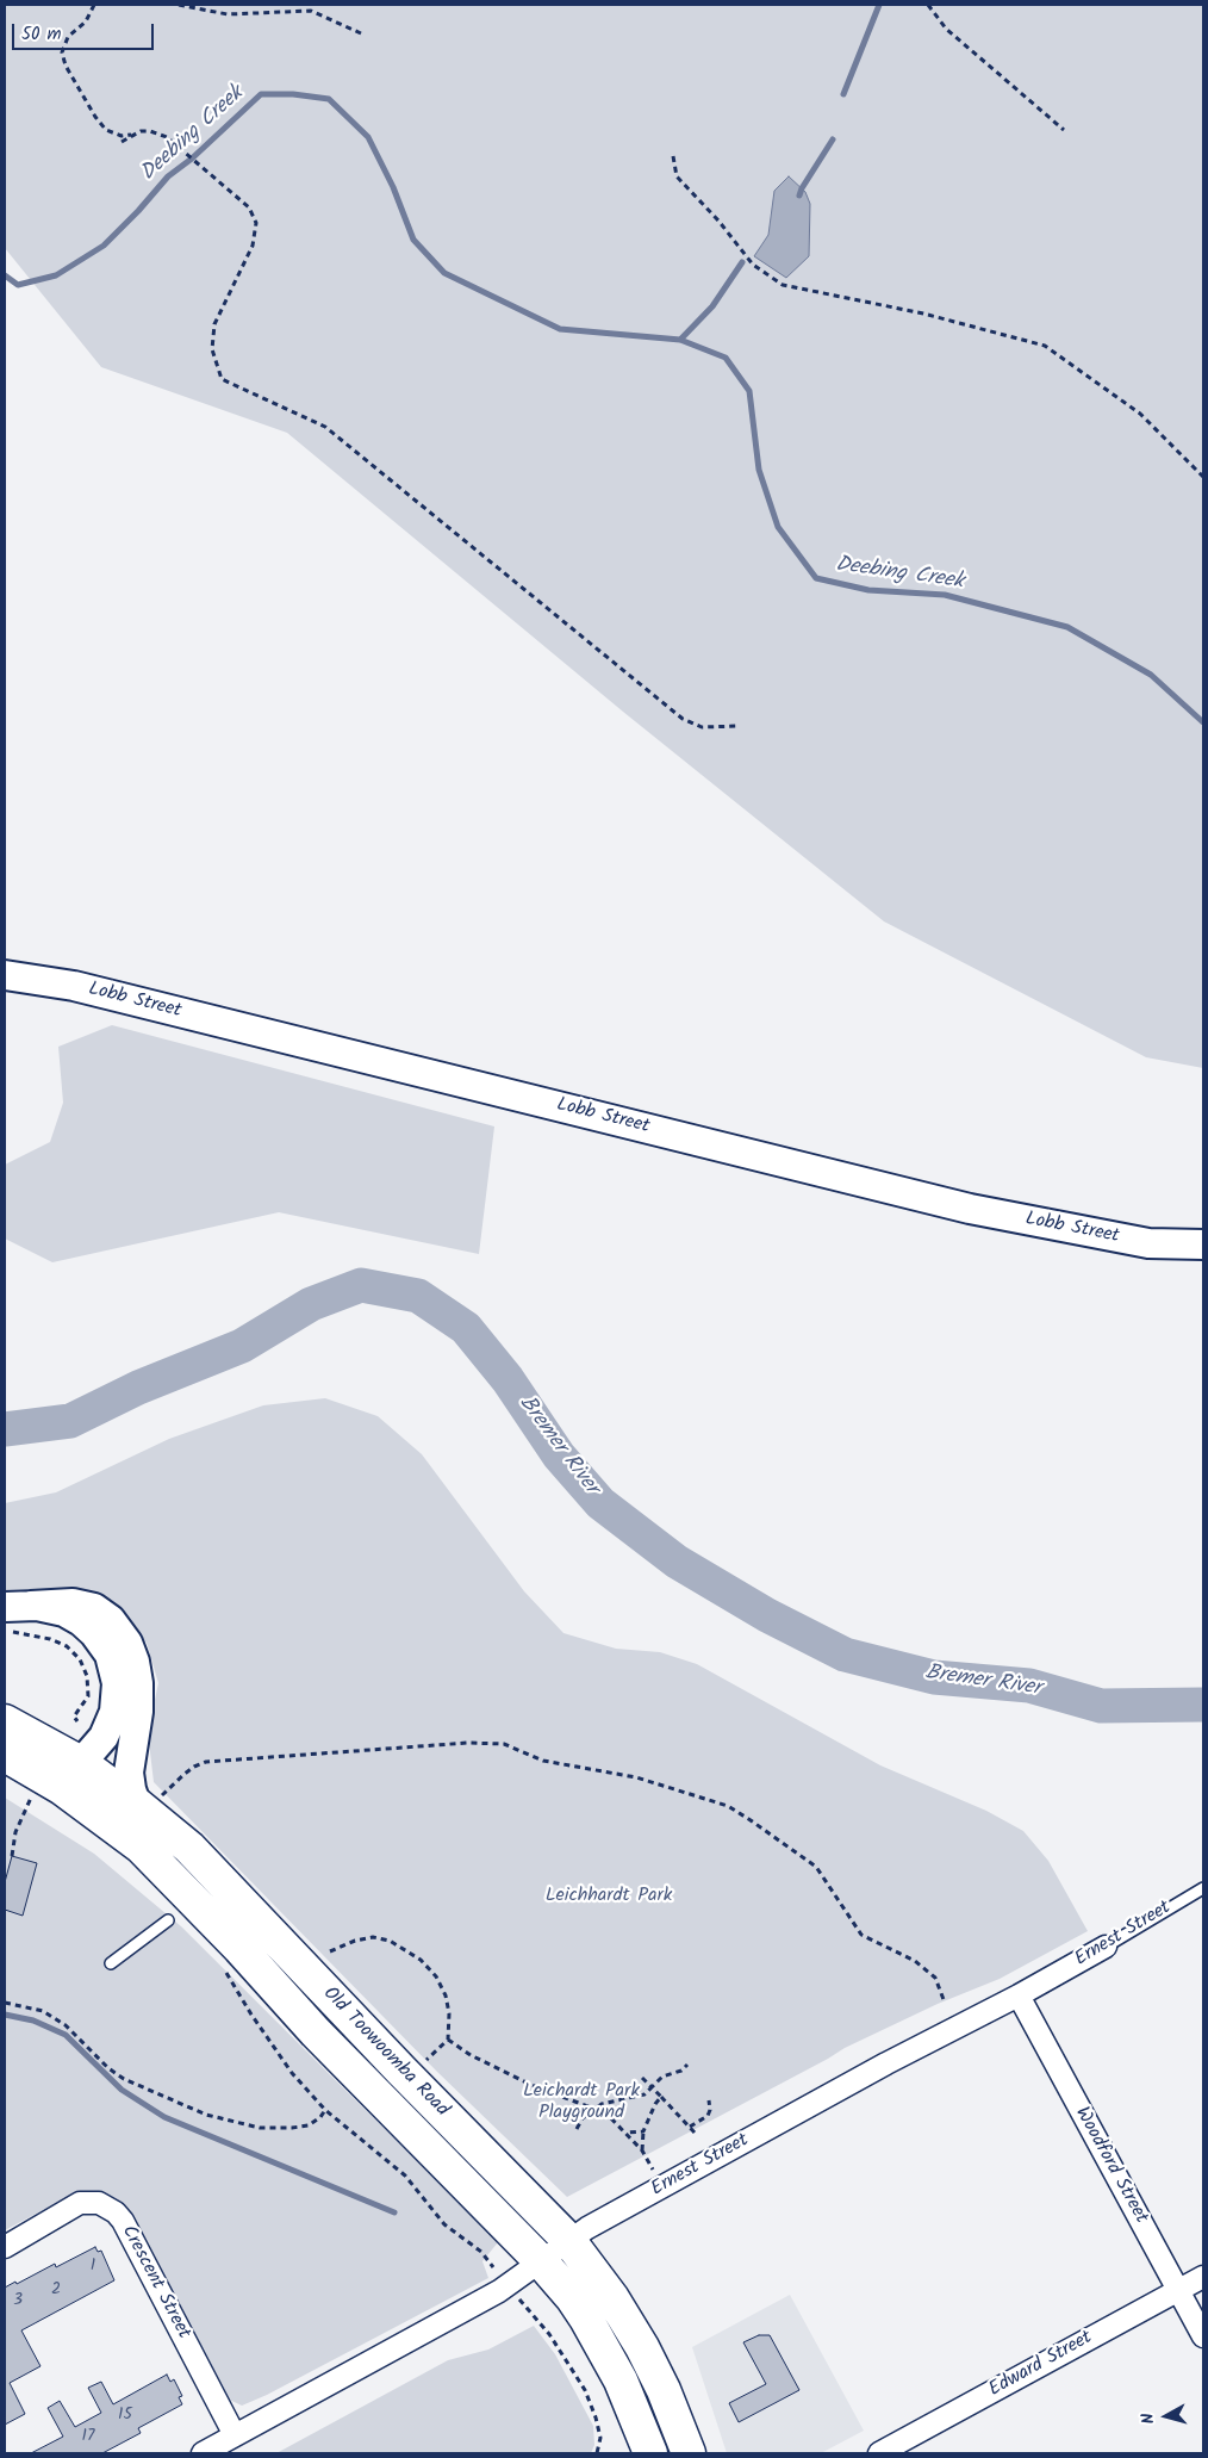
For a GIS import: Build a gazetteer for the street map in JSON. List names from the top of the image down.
{
  "streets": {
    "main road": ["Lobb Street", "Old Toowoomba Road"],
    "street": [
      "Ernest Street",
      "Woodford Street",
      "Crescent Street",
      "Edward Street"
    ]
  },
  "crossings": [
    ["Ernest Street", "Old Toowoomba Road"],
    ["Ernest Street", "Woodford Street"],
    ["Ernest Street", "Crescent Street"],
    ["Woodford Street", "Edward Street"]
  ],
  "water": ["Deebing Creek", "Bremer River"],
  "parks": ["Leichhardt Park", "Leichardt Park Playground"],
  "house_numbers": [
    "1",
    "2",
    "3",
    "15",
    "17"
  ],
  "scale_bar": "50 m",
  "north": "left"
}
